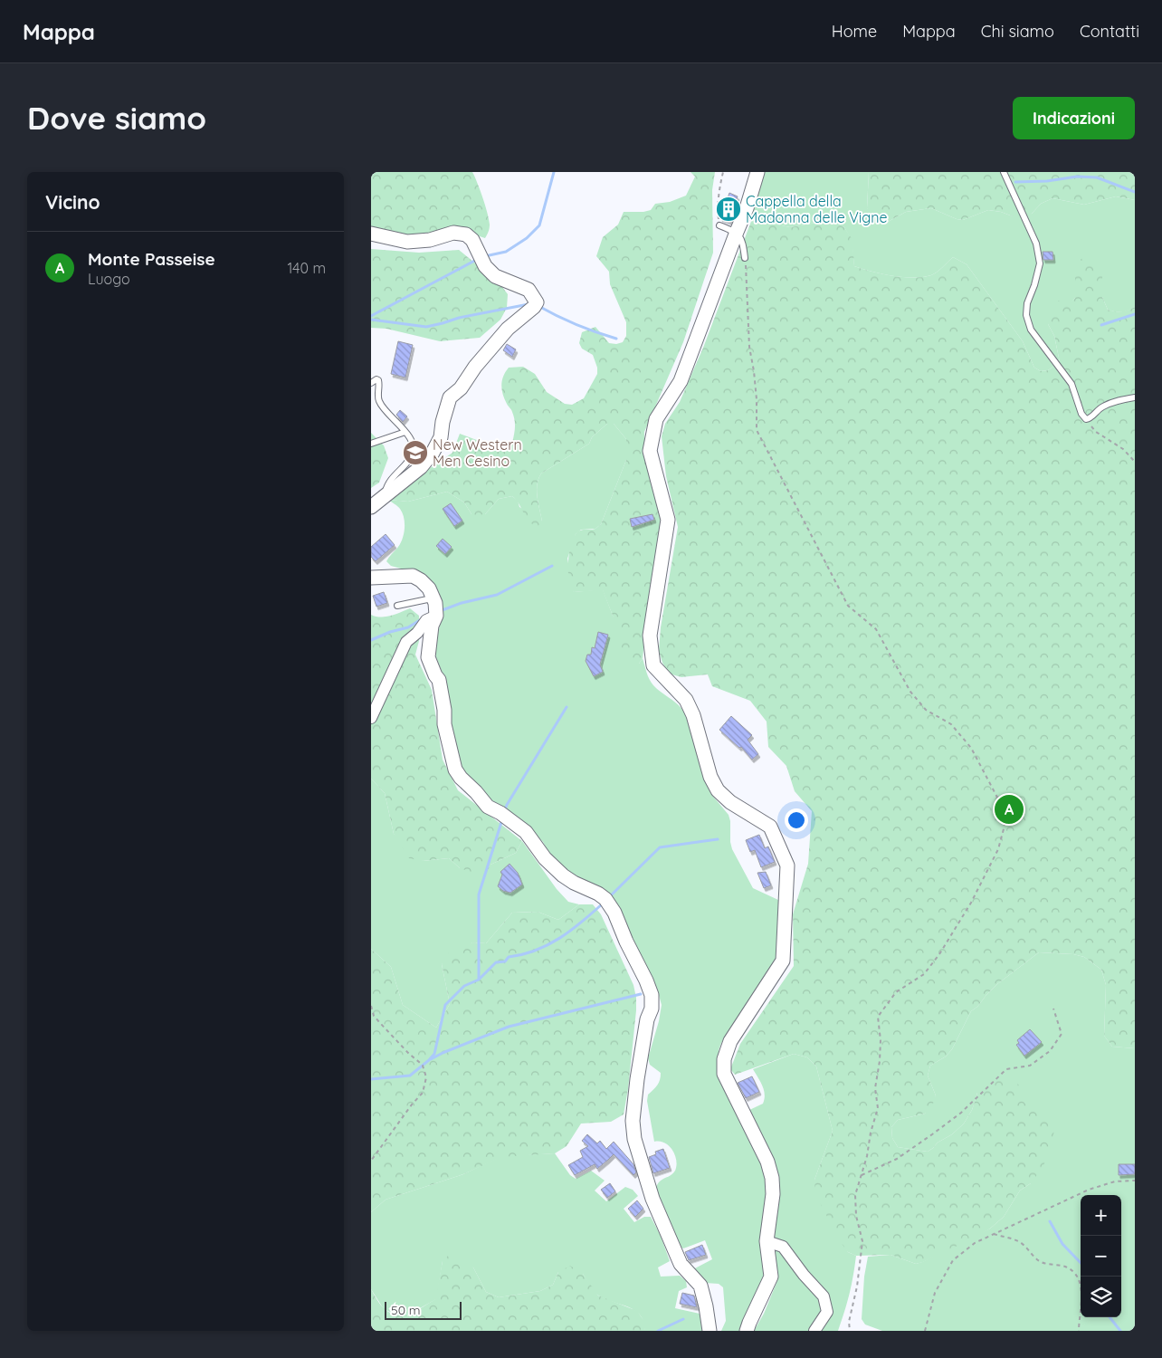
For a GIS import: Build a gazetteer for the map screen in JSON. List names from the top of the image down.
{
  "places": {
    "building": ["Cappella della Madonna delle Vigne"],
    "school or university": ["New Western Men Cesino"]
  },
  "scale_bar": "50 m",
  "page": {
    "header": "Mappa",
    "nav": [
      "Home",
      "Mappa",
      "Chi siamo",
      "Contatti"
    ],
    "buttons": "Indicazioni",
    "title": "Dove siamo",
    "heading": "Vicino",
    "list": [
      {
        "mark": "A",
        "name": "Monte Passeise",
        "note": "Luogo",
        "value": "140 m"
      }
    ],
    "pins": "A",
    "map_buttons": ["+", "−"],
    "scale": "50 m"
  }
}
